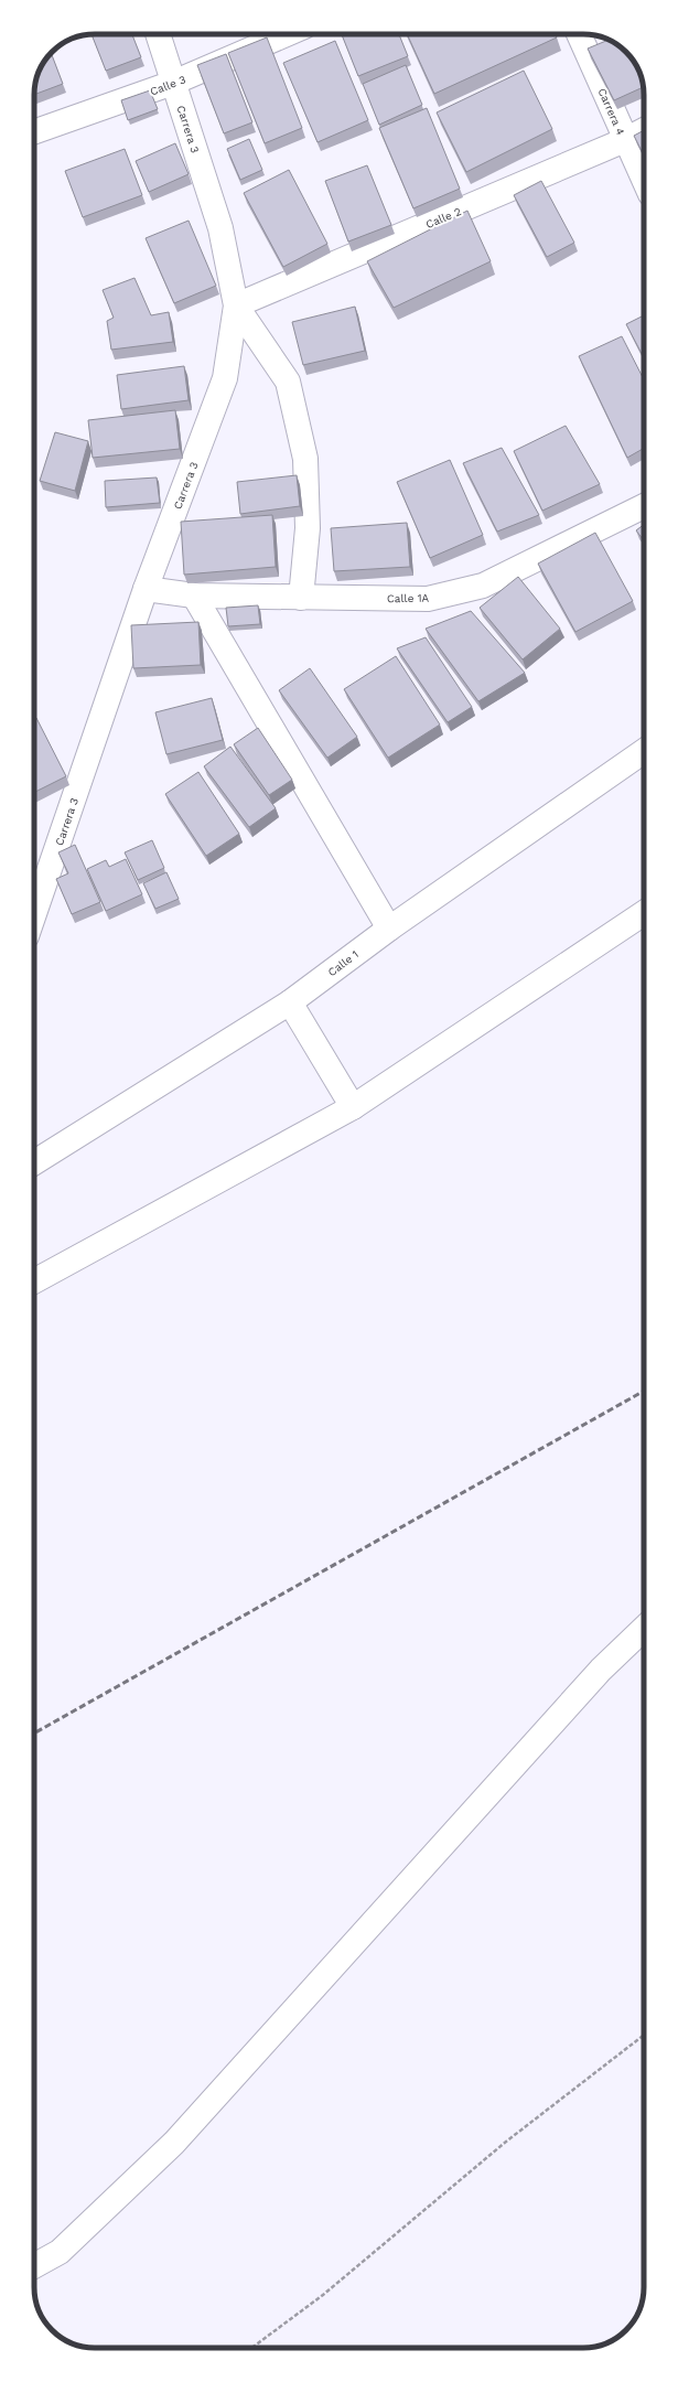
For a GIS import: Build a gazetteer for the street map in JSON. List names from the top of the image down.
{
  "streets": {
    "street": [
      "Calle 3",
      "Carrera 4",
      "Carrera 3",
      "Calle 2",
      "Calle 1A",
      "Calle 1"
    ]
  },
  "crossings": [
    ["Calle 3", "Carrera 3"],
    ["Carrera 4", "Calle 2"],
    ["Carrera 3", "Calle 2"],
    ["Carrera 3", "Calle 1A"]
  ]
}
